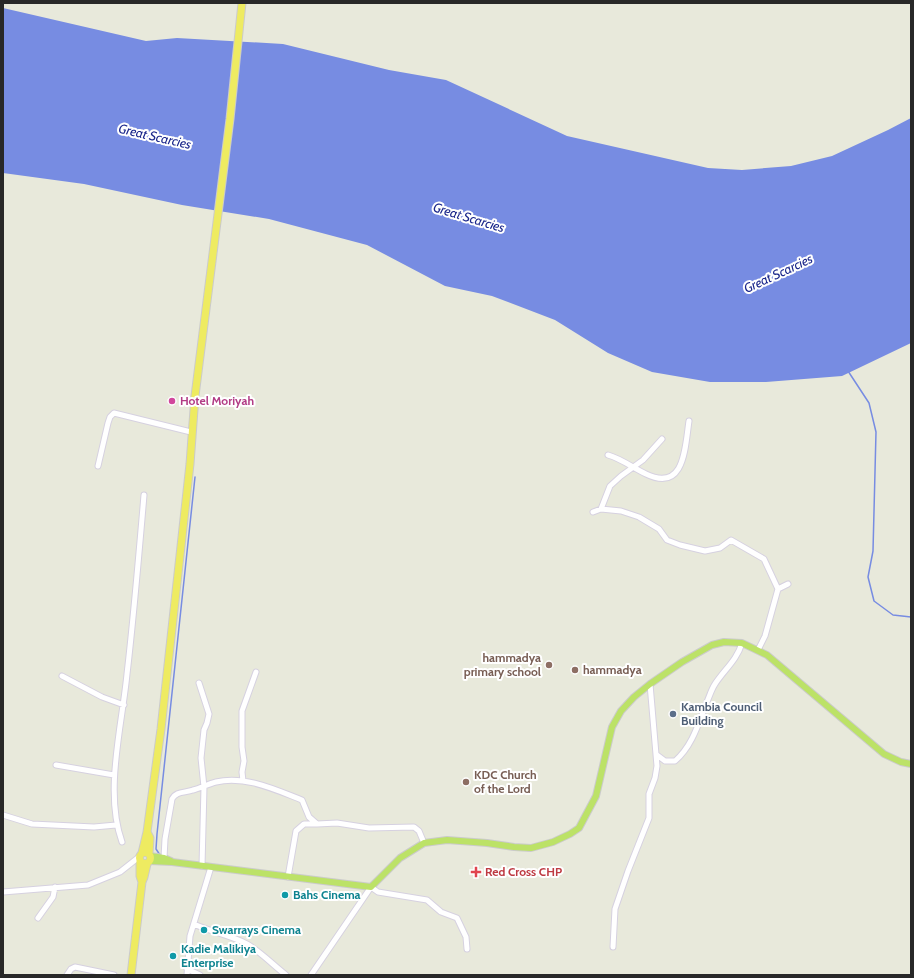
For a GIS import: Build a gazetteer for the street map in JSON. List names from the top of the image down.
{
  "water": ["Great Scarcies"],
  "places": {
    "other": [
      "Hotel Moriyah",
      "hammadya primary school",
      "hammadya",
      "Kambia Council Building",
      "KDC Church of the Lord",
      "Bahs Cinema",
      "Swarrays Cinema",
      "Kadie Malikiya Enterprise"
    ],
    "health": ["Red Cross CHP"]
  }
}
